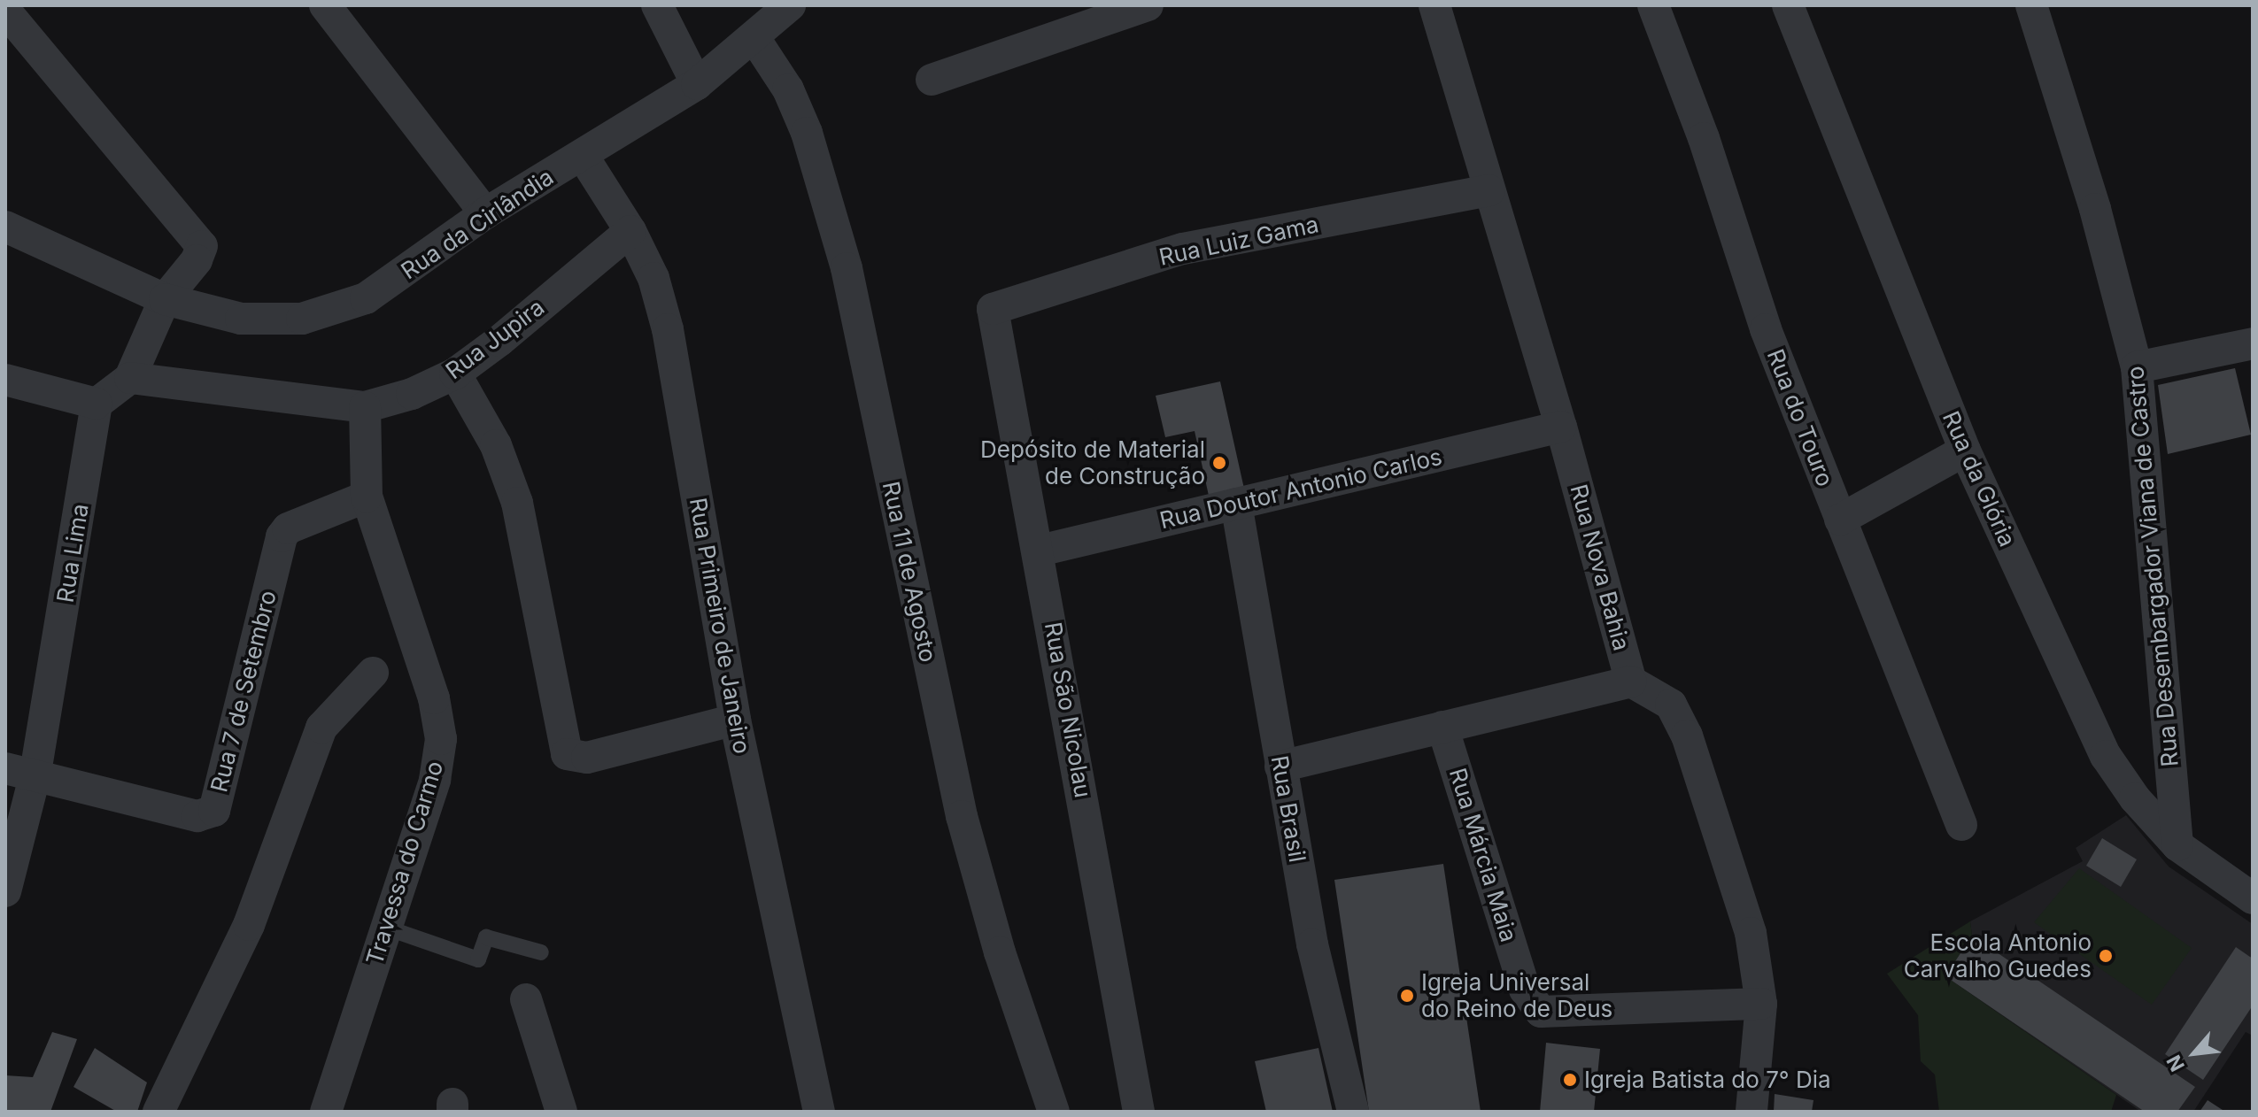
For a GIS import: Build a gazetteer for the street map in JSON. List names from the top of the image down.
{
  "streets": {
    "street": [
      "Rua da Cirlândia",
      "Rua Luiz Gama",
      "Rua Jupira",
      "Rua do Touro",
      "Rua da Glória",
      "Rua Doutor Antonio Carlos",
      "Rua Lima",
      "Rua Desembargador Viana de Castro",
      "Rua Nova Bahia",
      "Rua 11 de Agosto",
      "Rua Primeiro de Janeiro",
      "Rua 7 de Setembro",
      "Rua São Nicolau",
      "Rua Brasil",
      "Rua Márcia Maia",
      "Travessa do Carmo"
    ]
  },
  "crossings": [
    ["Rua da Cirlândia", "Rua 11 de Agosto"],
    ["Rua da Cirlândia", "Rua Primeiro de Janeiro"],
    ["Rua Luiz Gama", "Rua Nova Bahia"],
    ["Rua Luiz Gama", "Rua São Nicolau"],
    ["Rua Jupira", "Rua Primeiro de Janeiro"],
    ["Rua Jupira", "Travessa do Carmo"],
    ["Rua da Glória", "Rua Desembargador Viana de Castro"],
    ["Rua Doutor Antonio Carlos", "Rua Nova Bahia"],
    ["Rua Doutor Antonio Carlos", "Rua São Nicolau"],
    ["Rua Doutor Antonio Carlos", "Rua Brasil"],
    ["Rua Lima", "Rua 7 de Setembro"],
    ["Rua Nova Bahia", "Rua Márcia Maia"],
    ["Rua 7 de Setembro", "Travessa do Carmo"]
  ],
  "places": [
    "Depósito de Material de Construção",
    "Escola Antonio Carvalho Guedes",
    "Igreja Universal do Reino de Deus",
    "Igreja Batista do 7° Dia"
  ],
  "north": "bottom left"
}
